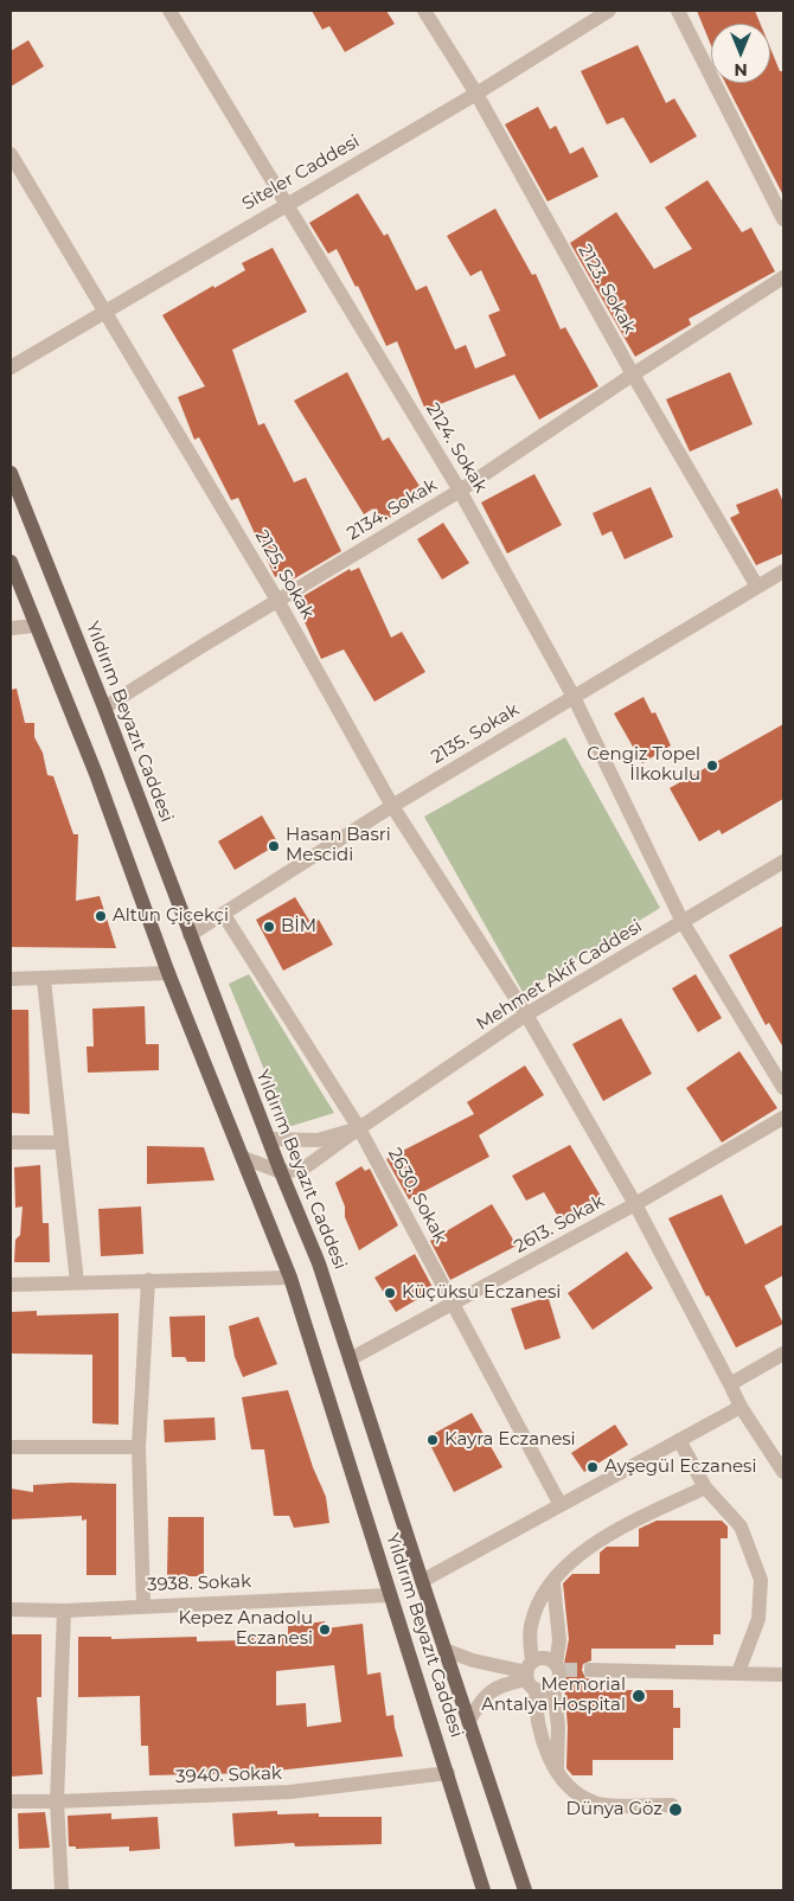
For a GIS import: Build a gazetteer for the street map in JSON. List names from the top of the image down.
{
  "streets": {
    "main road": ["Yıldırım Beyazıt Caddesi"],
    "street": [
      "Siteler Caddesi",
      "2123. Sokak",
      "2124. Sokak",
      "2134. Sokak",
      "2125. Sokak",
      "2135. Sokak",
      "Mehmet Akif Caddesi",
      "2630. Sokak",
      "2613. Sokak",
      "3938. Sokak",
      "3940. Sokak"
    ]
  },
  "crossings": [
    ["Siteler Caddesi", "2123. Sokak"],
    ["Siteler Caddesi", "2124. Sokak"],
    ["Siteler Caddesi", "2125. Sokak"],
    ["2123. Sokak", "2134. Sokak"],
    ["2123. Sokak", "2135. Sokak"],
    ["2124. Sokak", "2134. Sokak"],
    ["2124. Sokak", "2135. Sokak"],
    ["2124. Sokak", "Mehmet Akif Caddesi"],
    ["2134. Sokak", "2125. Sokak"],
    ["2134. Sokak", "Yıldırım Beyazıt Caddesi"],
    ["2125. Sokak", "2135. Sokak"],
    ["2125. Sokak", "Mehmet Akif Caddesi"],
    ["2125. Sokak", "2613. Sokak"],
    ["Yıldırım Beyazıt Caddesi", "2135. Sokak"],
    ["Yıldırım Beyazıt Caddesi", "Mehmet Akif Caddesi"],
    ["Yıldırım Beyazıt Caddesi", "2613. Sokak"],
    ["Yıldırım Beyazıt Caddesi", "3938. Sokak"],
    ["Yıldırım Beyazıt Caddesi", "3940. Sokak"],
    ["2135. Sokak", "2630. Sokak"],
    ["Mehmet Akif Caddesi", "2630. Sokak"],
    ["2630. Sokak", "2613. Sokak"]
  ],
  "places": [
    "Cengiz Topel İlkokulu",
    "Hasan Basri Mescidi",
    "Altun Çiçekçi",
    "BİM",
    "Küçüksu Eczanesi",
    "Kayra Eczanesi",
    "Ayşegül Eczanesi",
    "Kepez Anadolu Eczanesi",
    "Memorial Antalya Hospital",
    "Dünya Göz"
  ],
  "north": "bottom"
}
